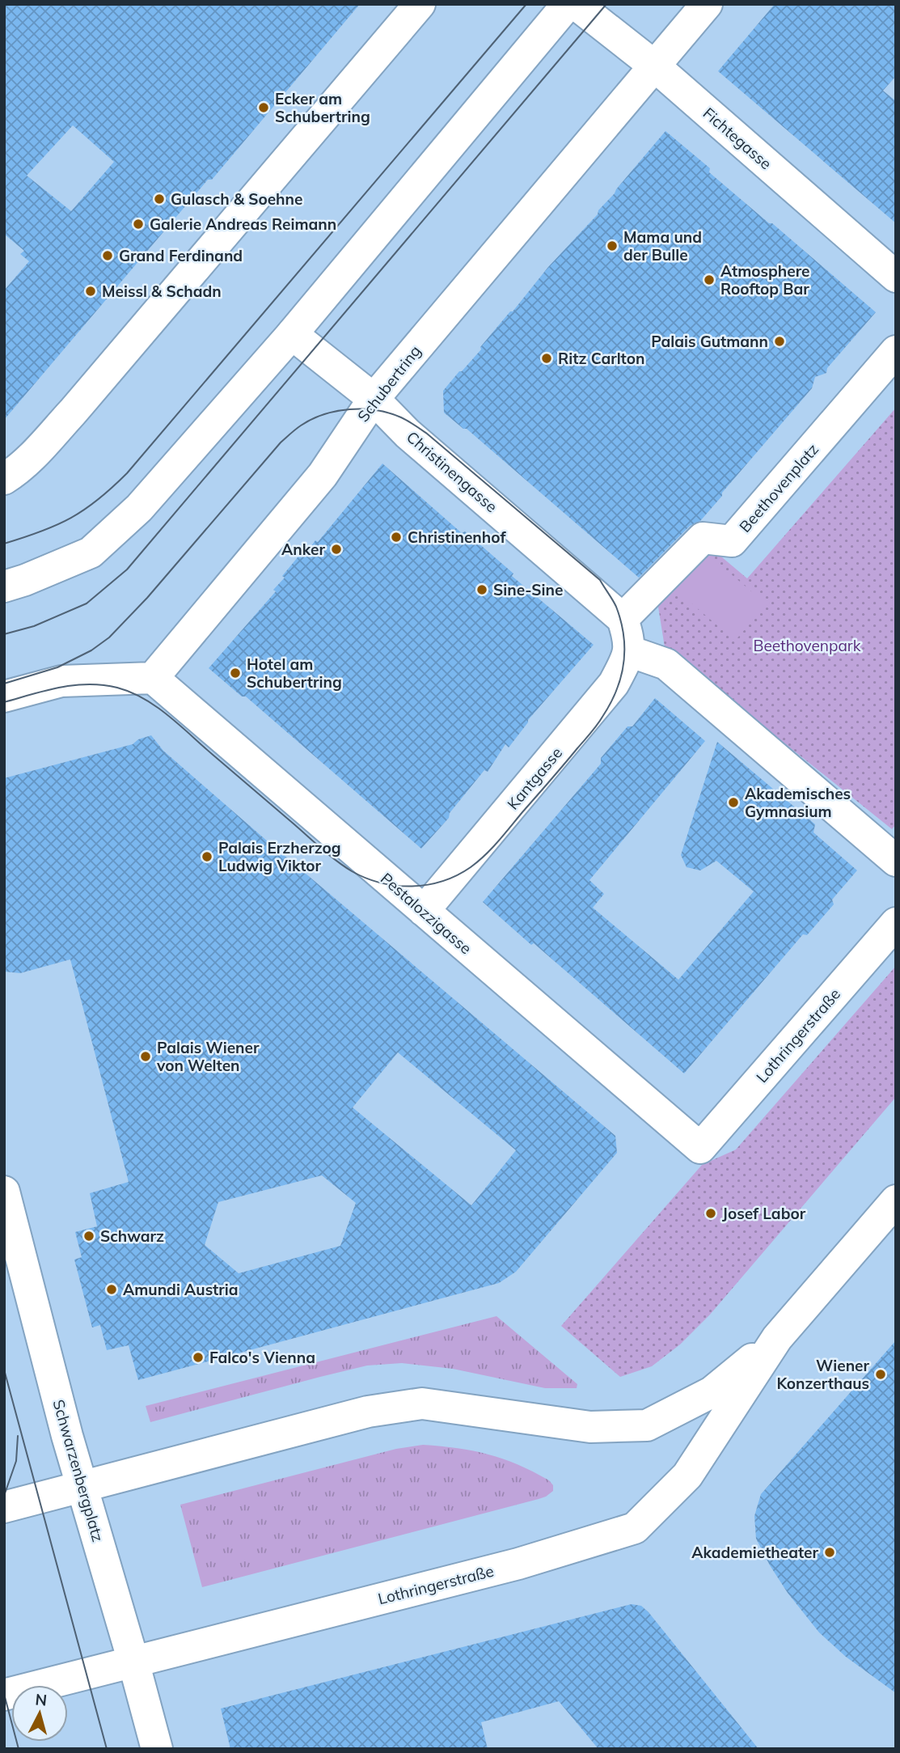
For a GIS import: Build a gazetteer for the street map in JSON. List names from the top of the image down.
{
  "streets": {
    "street": [
      "Fichtegasse",
      "Schubertring",
      "Christinengasse",
      "Beethovenplatz",
      "Kantgasse",
      "Pestalozzigasse",
      "Lothringerstraße",
      "Schwarzenbergplatz"
    ]
  },
  "crossings": [
    ["Fichtegasse", "Schubertring"],
    ["Schubertring", "Christinengasse"],
    ["Schubertring", "Pestalozzigasse"],
    ["Christinengasse", "Beethovenplatz"],
    ["Christinengasse", "Kantgasse"],
    ["Beethovenplatz", "Kantgasse"],
    ["Kantgasse", "Pestalozzigasse"],
    ["Pestalozzigasse", "Lothringerstraße"],
    ["Lothringerstraße", "Schwarzenbergplatz"]
  ],
  "parks": ["Beethovenpark"],
  "places": [
    "Ecker am Schubertring",
    "Gulasch & Soehne",
    "Galerie Andreas Reimann",
    "Mama und der Bulle",
    "Grand Ferdinand",
    "Atmosphere Rooftop Bar",
    "Meissl & Schadn",
    "Palais Gutmann",
    "Ritz Carlton",
    "Christinenhof",
    "Anker",
    "Sine-Sine",
    "Hotel am Schubertring",
    "Akademisches Gymnasium",
    "Palais Erzherzog Ludwig Viktor",
    "Palais Wiener von Welten",
    "Josef Labor",
    "Schwarz",
    "Amundi Austria",
    "Falco's Vienna",
    "Wiener Konzerthaus",
    "Akademietheater"
  ],
  "north": "top"
}
